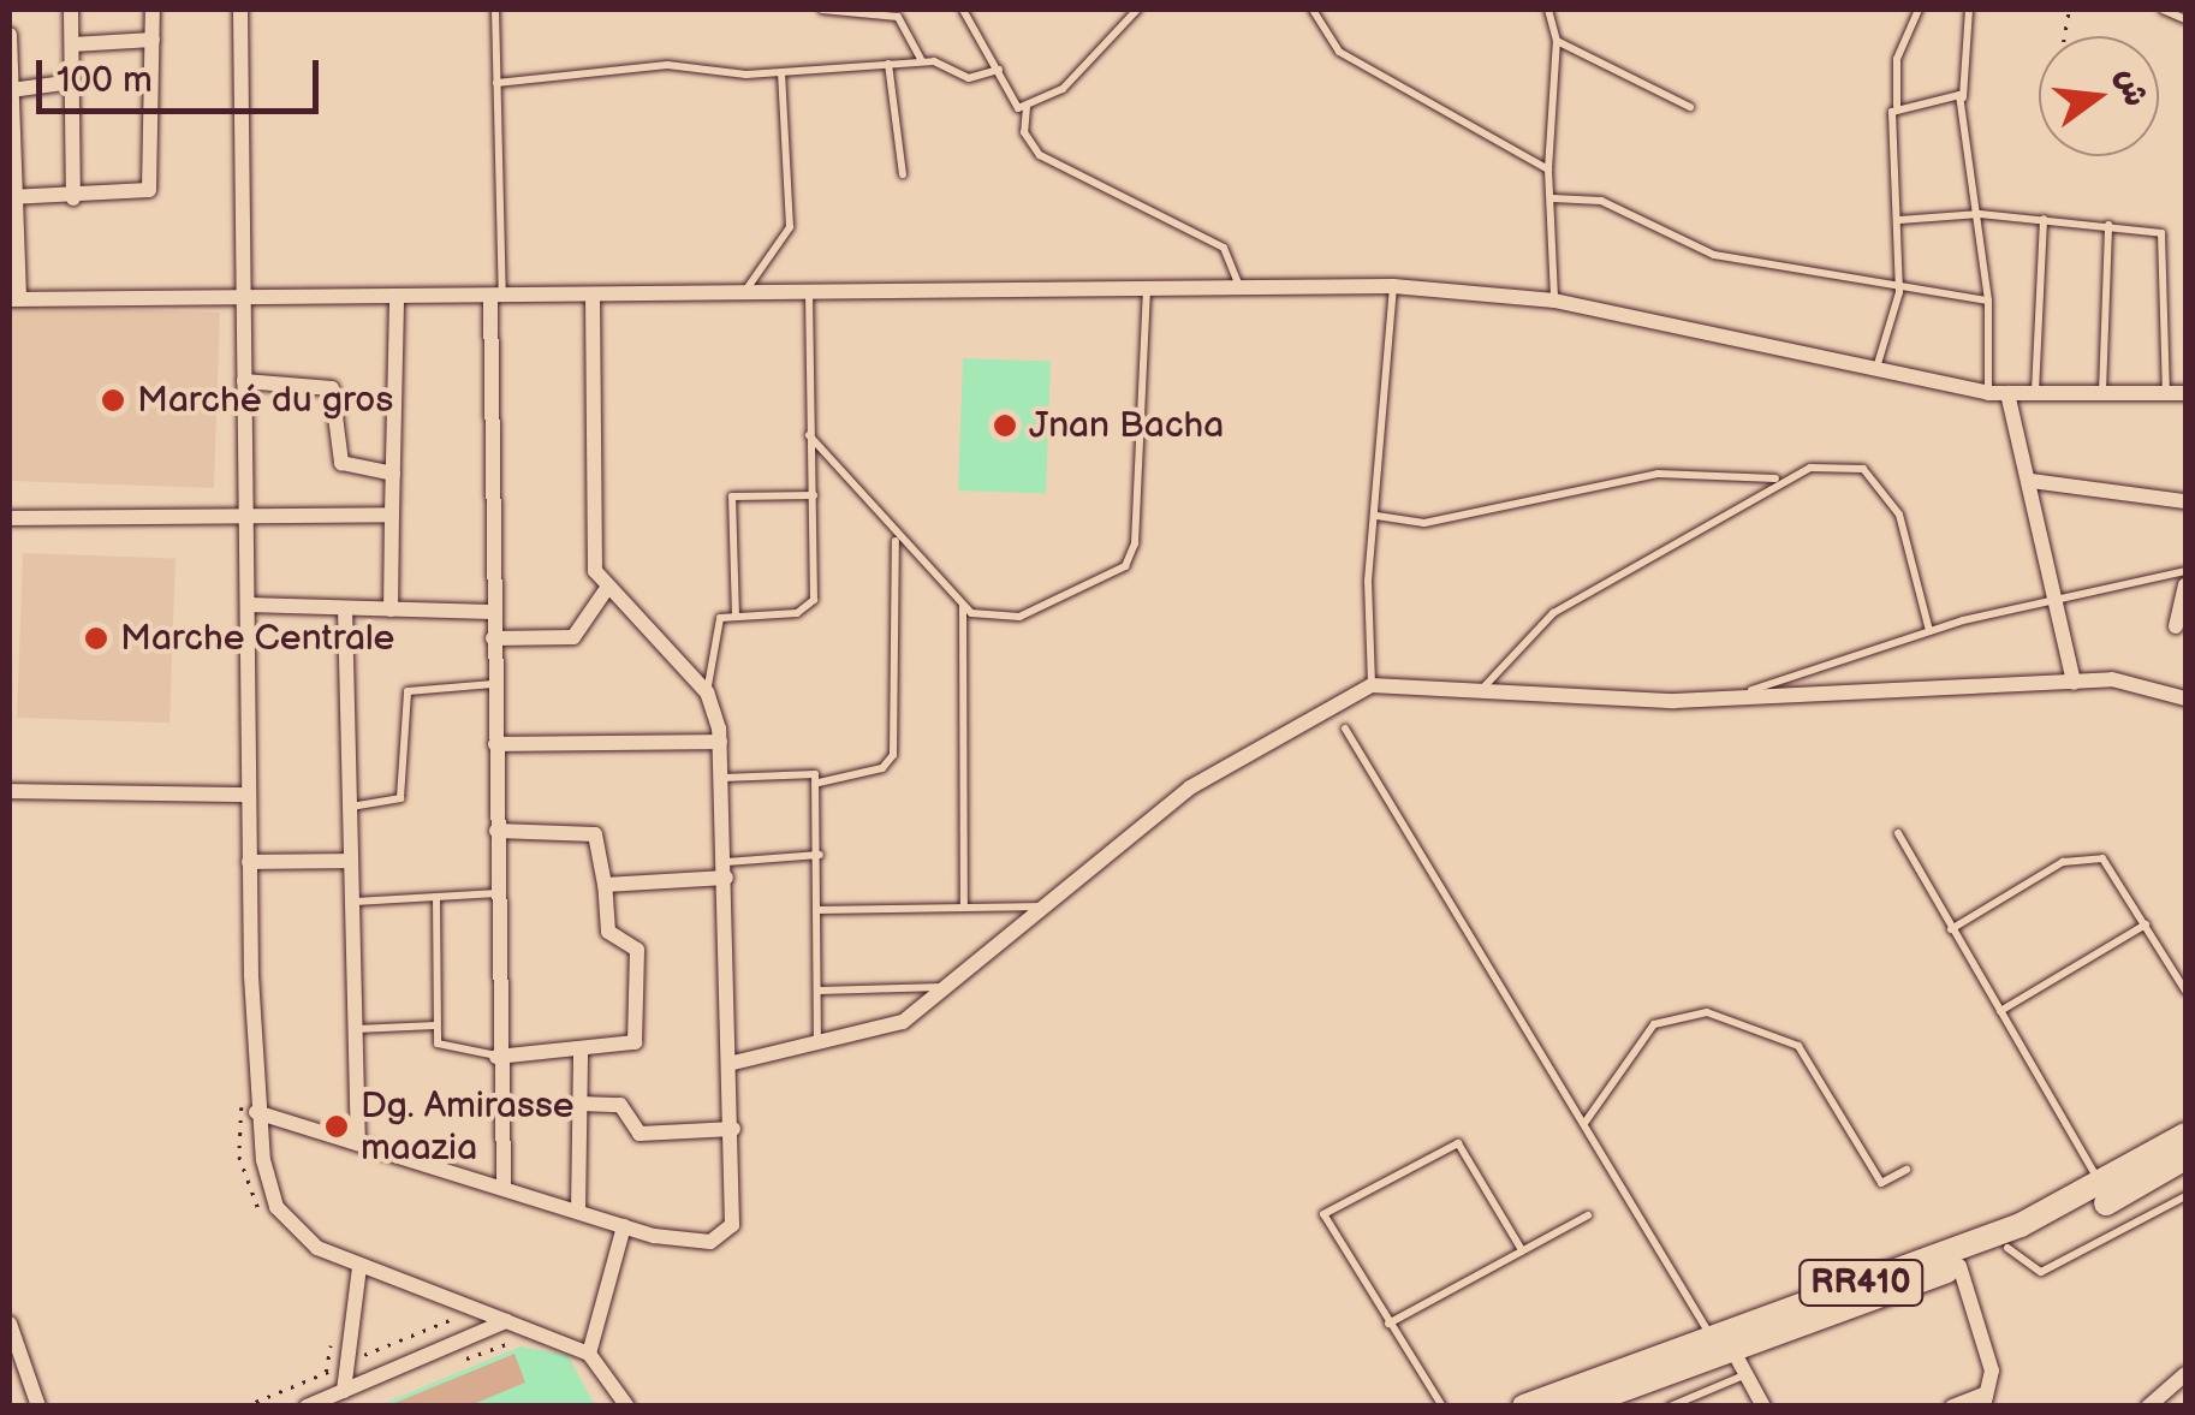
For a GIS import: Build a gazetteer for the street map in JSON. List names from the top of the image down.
{
  "streets": {
    "highway": ["RR410"]
  },
  "places": [
    "Marché du gros",
    "Jnan Bacha",
    "Marche Centrale",
    "Dg. Amirasse maazia"
  ],
  "scale_bar": "100 m",
  "north": "right"
}
